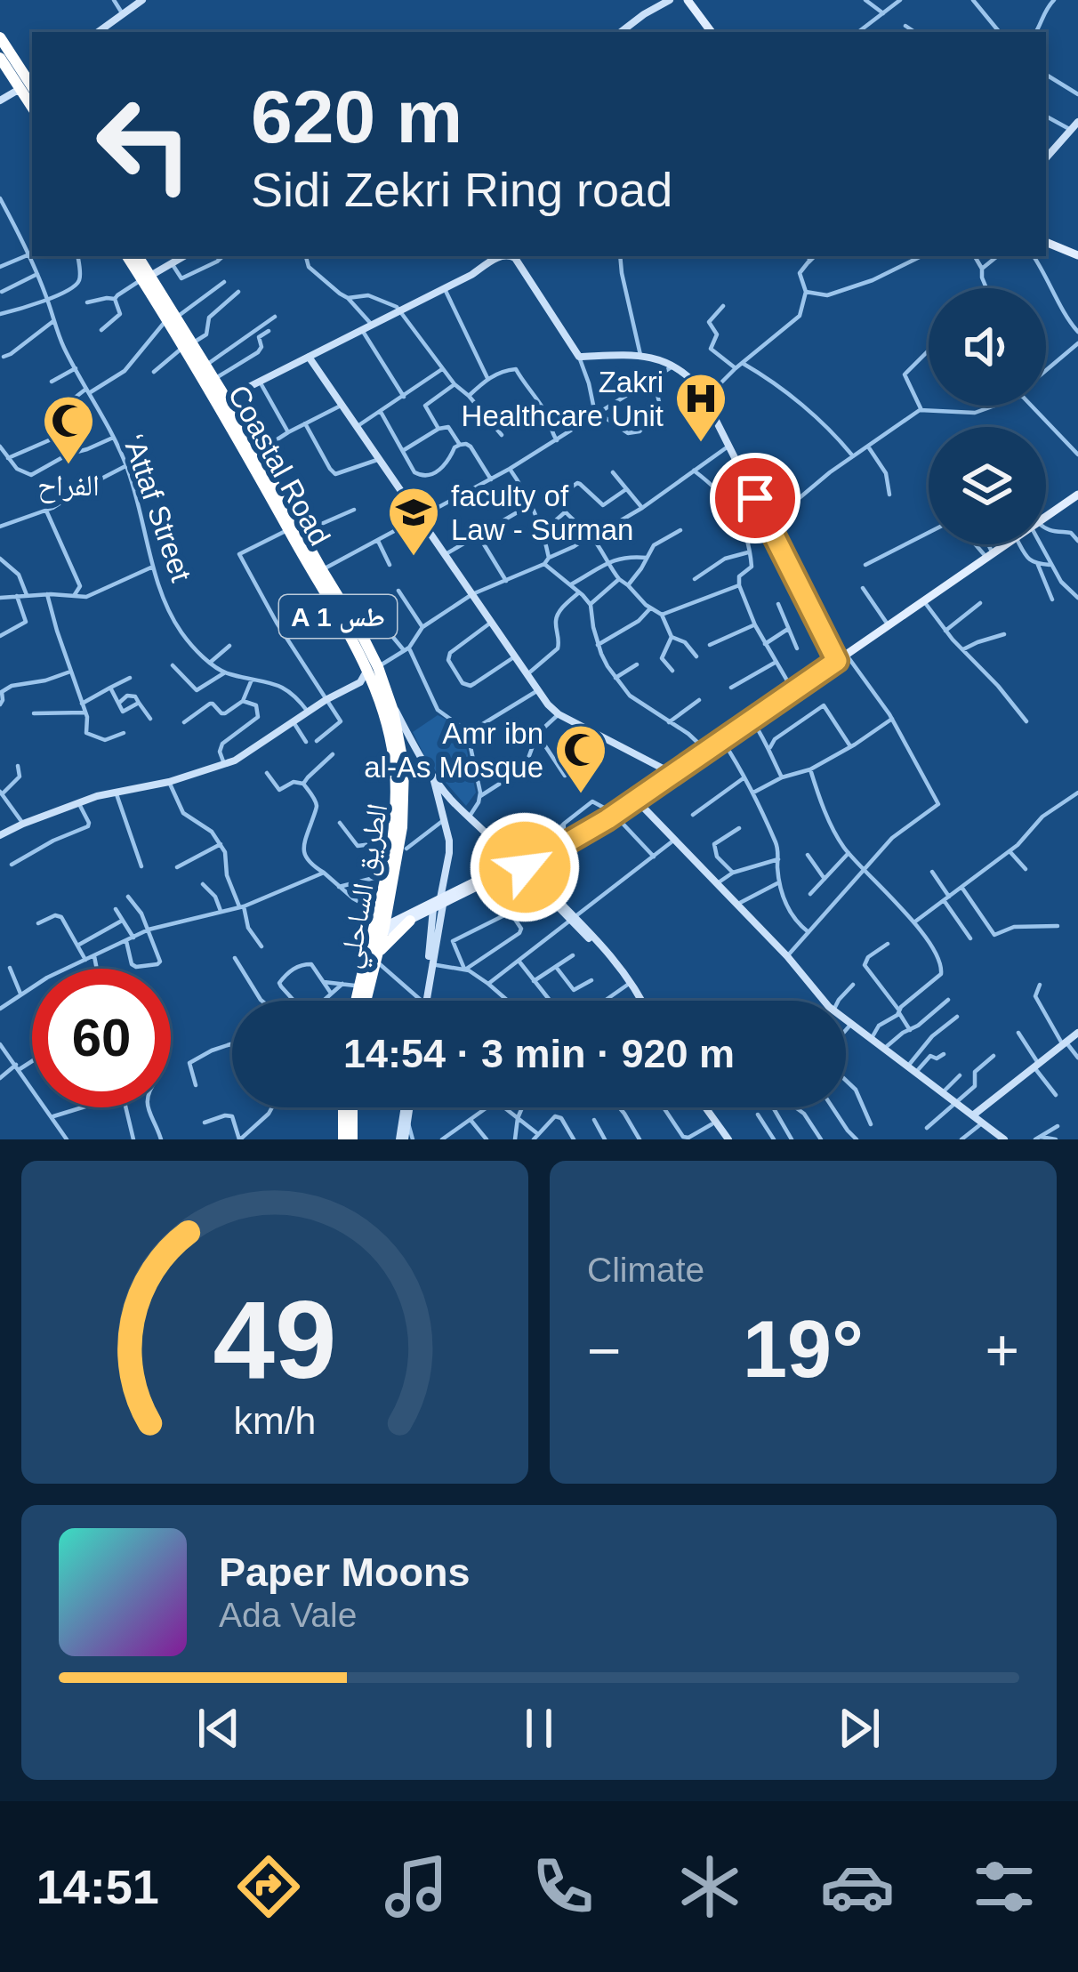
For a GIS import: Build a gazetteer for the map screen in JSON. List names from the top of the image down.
{
  "streets": {
    "highway": ["Coastal Road", "A 1 طس", "الطريق الساحلي"],
    "street": ["‘Attaf Street"]
  },
  "crossings": [
    ["Coastal Road", "A 1 طس"],
    ["Coastal Road", "الطريق الساحلي"],
    ["A 1 طس", "الطريق الساحلي"]
  ],
  "places": {
    "hospital": ["Zakri Healthcare Unit"],
    "mosque": ["الفراح", "Amr ibn al-As Mosque"],
    "school or university": ["faculty of Law - Surman"]
  },
  "page": {
    "turn": ["620 m", "Sidi Zekri Ring road"],
    "limit": "60",
    "trip": "14:54 · 3 min · 920 m",
    "tile": "Climate",
    "heat": ["−", "19°", "+"],
    "song": ["Paper Moons", "Ada Vale"],
    "tabs": "14:51",
    "gauge": ["49", "km/h"]
  }
}
